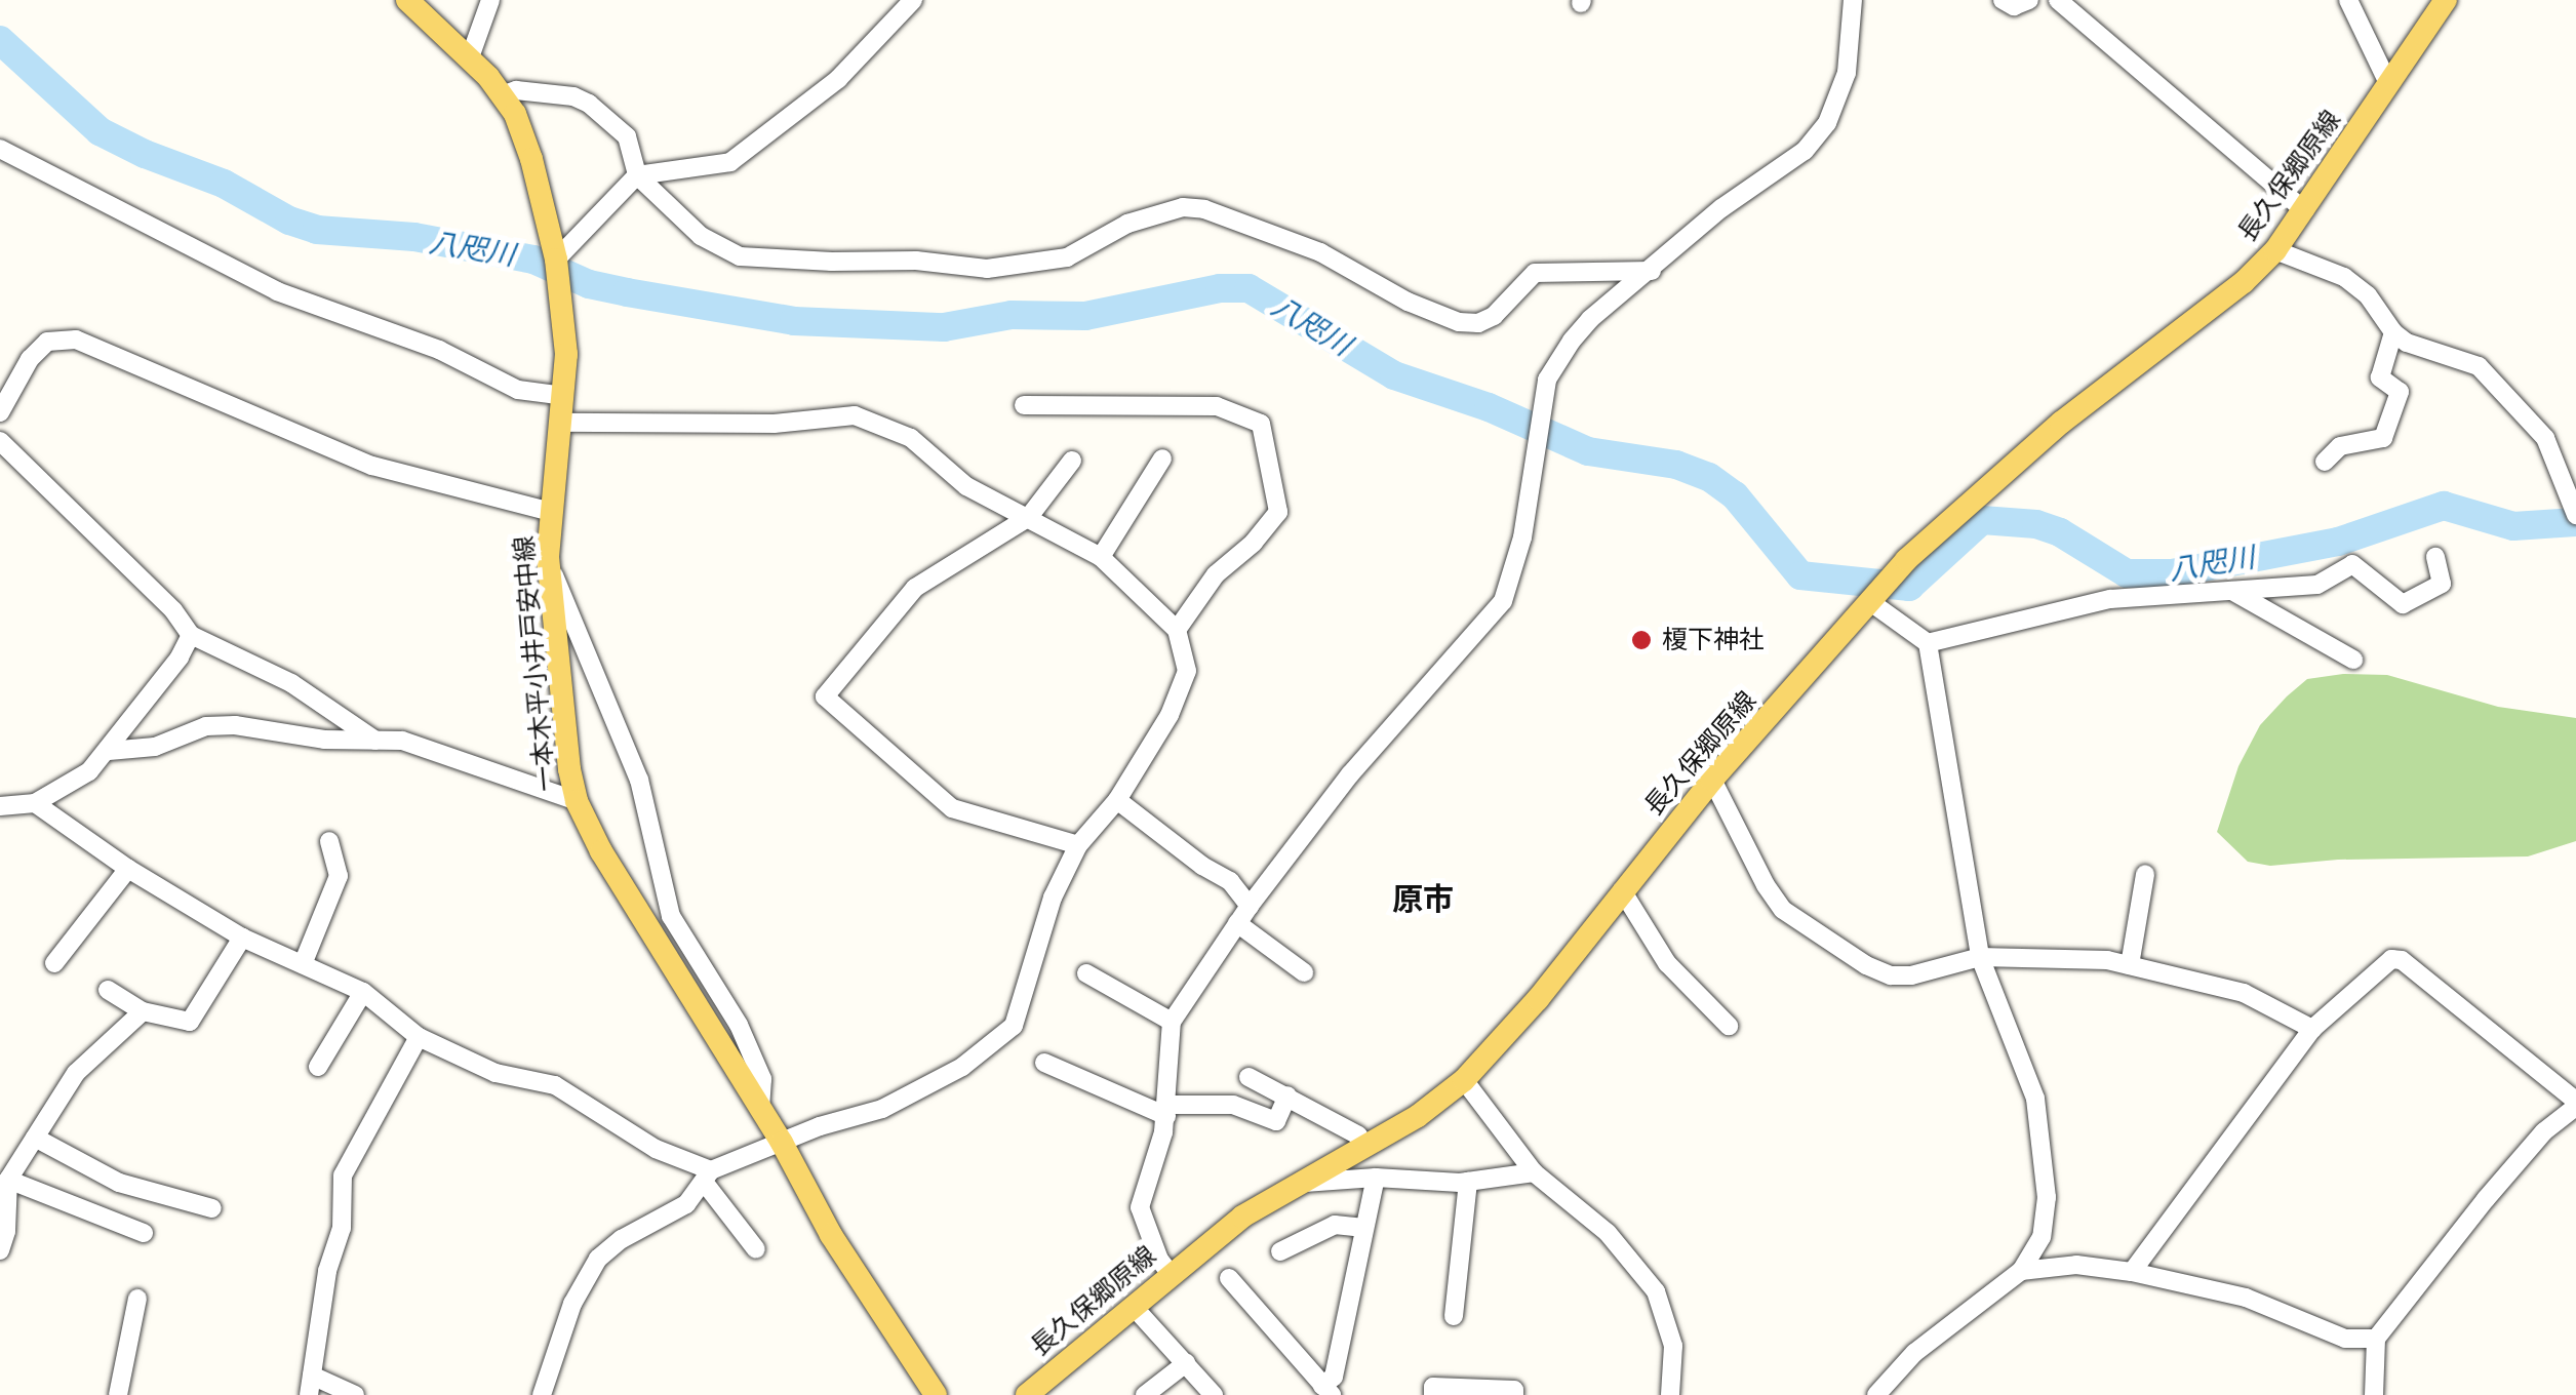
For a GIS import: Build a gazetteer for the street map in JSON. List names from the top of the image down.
{
  "streets": {
    "main road": ["長久保郷原線", "一本木平小井戸安中線"]
  },
  "districts": ["原市"],
  "water": ["八咫川"],
  "places": ["榎下神社"]
}
